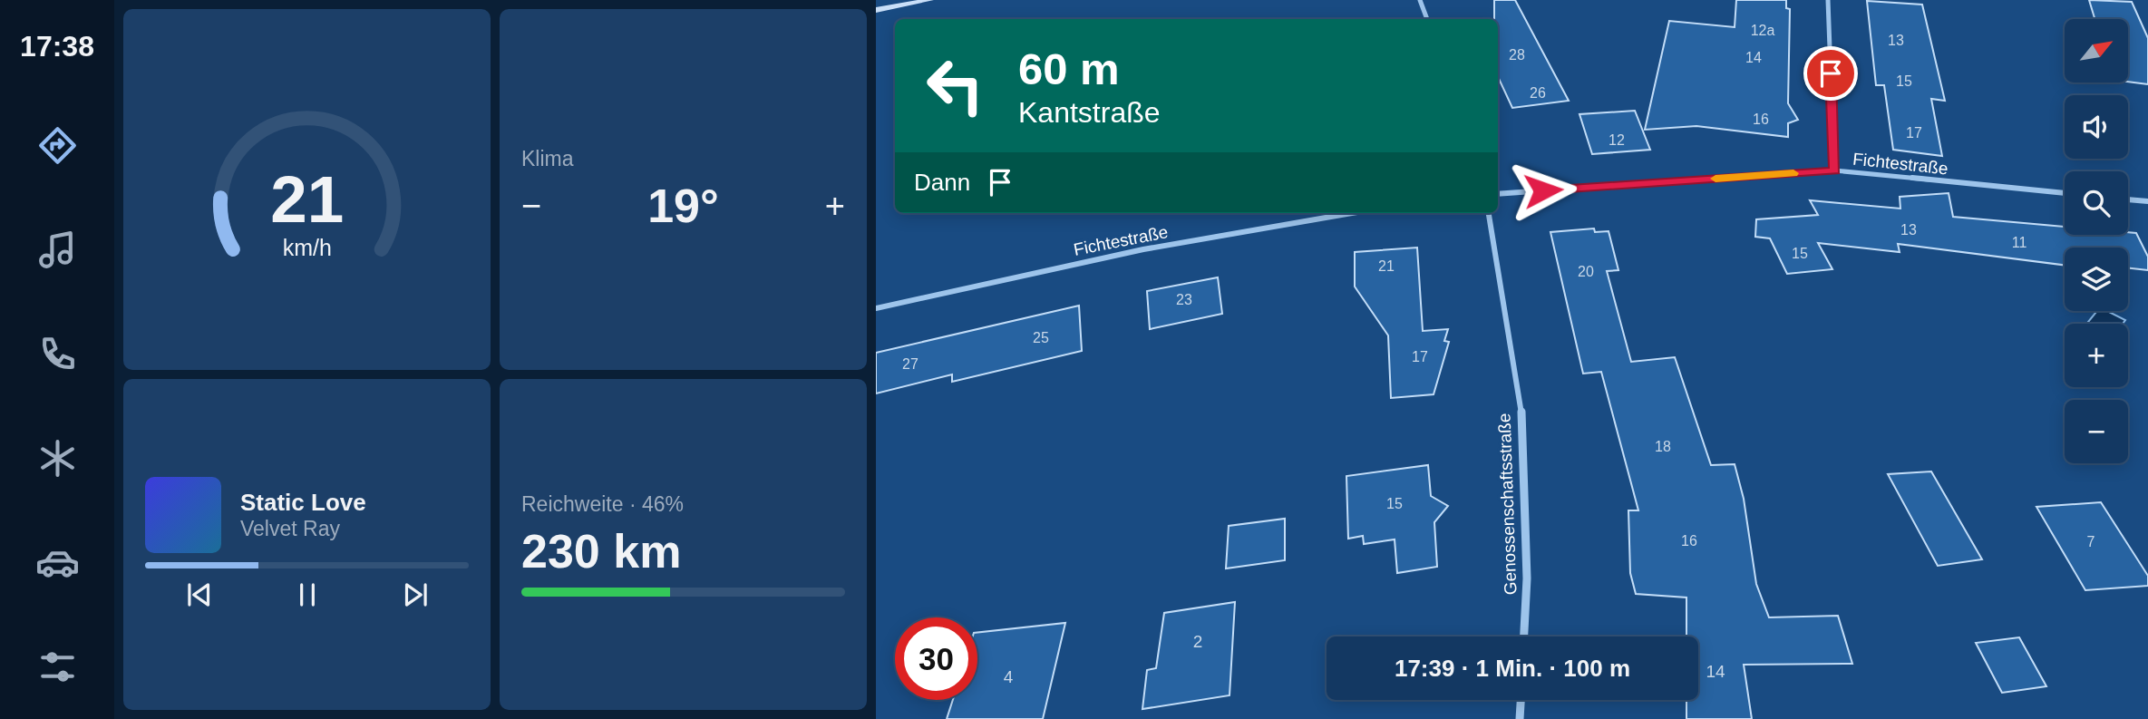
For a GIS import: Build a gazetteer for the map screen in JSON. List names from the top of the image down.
{
  "streets": {
    "street": ["Fichtestraße", "Genossenschaftsstraße"]
  },
  "house_numbers": [
    "12a",
    "13",
    "28",
    "14",
    "15",
    "26",
    "16",
    "17",
    "12",
    "13",
    "11",
    "15",
    "21",
    "20",
    "23",
    "25",
    "17",
    "27",
    "18",
    "15",
    "16",
    "7",
    "2",
    "14",
    "4"
  ],
  "north": "top right",
  "page": {
    "tabs": "17:38",
    "tile": [
      "Klima",
      ["Reichweite · 46%", "230 km"]
    ],
    "map_buttons": ["+", "−"],
    "turn": ["60 m", "Kantstraße"],
    "then": "Dann",
    "heat": ["−", "19°", "+"],
    "song": ["Static Love", "Velvet Ray"],
    "limit": "30",
    "trip": "17:39 · 1 Min. · 100 m",
    "gauge": ["21", "km/h"]
  }
}
